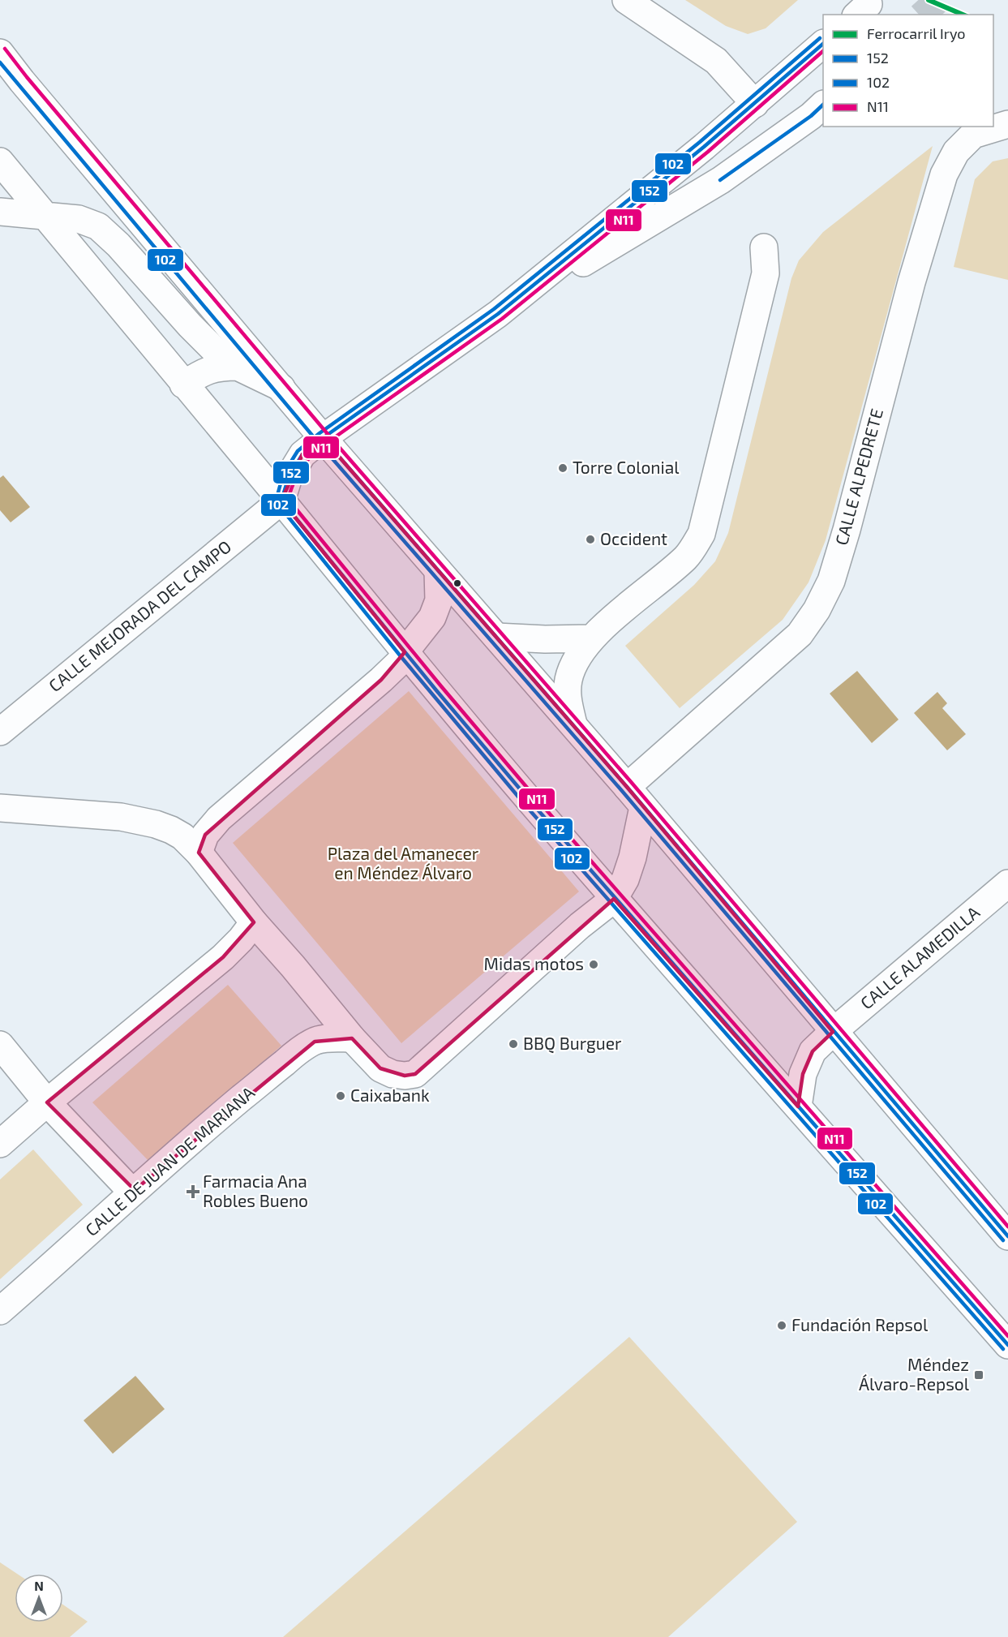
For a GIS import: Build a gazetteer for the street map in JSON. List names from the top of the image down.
{
  "streets": {
    "main road": [
      "CALLE ALPEDRETE",
      "CALLE MEJORADA DEL CAMPO",
      "CALLE ALAMEDILLA",
      "CALLE DE JUAN DE MARIANA"
    ]
  },
  "parks": ["Plaza del Amanecer en Méndez Álvaro"],
  "places": {
    "other": [
      "Torre Colonial",
      "Occident",
      "Midas motos",
      "BBQ Burguer",
      "Caixabank",
      "Fundación Repsol"
    ],
    "health": ["Farmacia Ana Robles Bueno"],
    "transit": ["Méndez Álvaro-Repsol"]
  },
  "lines": [
    "rail line Iryo",
    "transit line 102",
    "transit line 152",
    "transit line N11"
  ],
  "legend": [
    "Ferrocarril Iryo",
    "152",
    "102",
    "N11"
  ],
  "north": "top"
}
